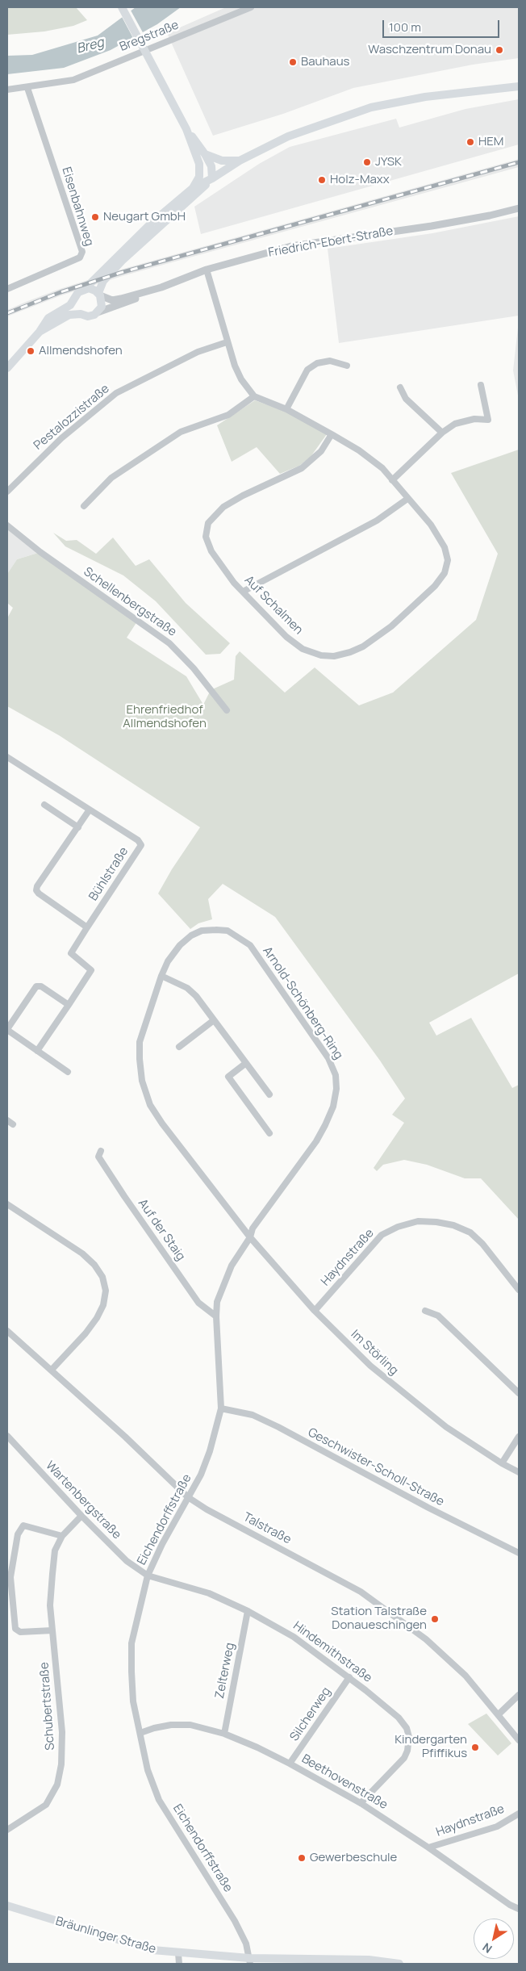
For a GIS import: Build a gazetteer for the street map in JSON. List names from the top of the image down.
{
  "streets": {
    "main road": ["Friedrich-Ebert-Straße", "Bräunlinger Straße"],
    "street": [
      "Bregstraße",
      "Eisenbahnweg",
      "Pestalozzistraße",
      "Schellenbergstraße",
      "Auf Schalmen",
      "Bühlstraße",
      "Arnold-Schönberg-Ring",
      "Auf der Staig",
      "Haydnstraße",
      "Im Störling",
      "Geschwister-Scholl-Straße",
      "Wartenbergstraße",
      "Eichendorffstraße",
      "Talstraße",
      "Hindemithstraße",
      "Zelterweg",
      "Schubertstraße",
      "Silcherweg",
      "Beethovenstraße"
    ]
  },
  "crossings": [
    ["Bregstraße", "Eisenbahnweg"],
    ["Arnold-Schönberg-Ring", "Im Störling"],
    ["Arnold-Schönberg-Ring", "Eichendorffstraße"],
    ["Auf der Staig", "Eichendorffstraße"],
    ["Haydnstraße", "Im Störling"],
    ["Haydnstraße", "Beethovenstraße"],
    ["Im Störling", "Eichendorffstraße"],
    ["Geschwister-Scholl-Straße", "Eichendorffstraße"],
    ["Wartenbergstraße", "Eichendorffstraße"],
    ["Wartenbergstraße", "Hindemithstraße"],
    ["Wartenbergstraße", "Schubertstraße"],
    ["Eichendorffstraße", "Talstraße"],
    ["Eichendorffstraße", "Hindemithstraße"],
    ["Eichendorffstraße", "Beethovenstraße"],
    ["Eichendorffstraße", "Bräunlinger Straße"],
    ["Hindemithstraße", "Zelterweg"],
    ["Hindemithstraße", "Silcherweg"],
    ["Hindemithstraße", "Beethovenstraße"],
    ["Zelterweg", "Beethovenstraße"],
    ["Silcherweg", "Beethovenstraße"]
  ],
  "water": ["Breg"],
  "parks": ["Ehrenfriedhof Allmendshofen"],
  "places": [
    "Waschzentrum Donau",
    "Bauhaus",
    "HEM",
    "JYSK",
    "Holz-Maxx",
    "Neugart GmbH",
    "Allmendshofen",
    "Station Talstraße Donaueschingen",
    "Kindergarten Pfiffikus",
    "Gewerbeschule"
  ],
  "scale_bar": "100 m",
  "north": "bottom left"
}
